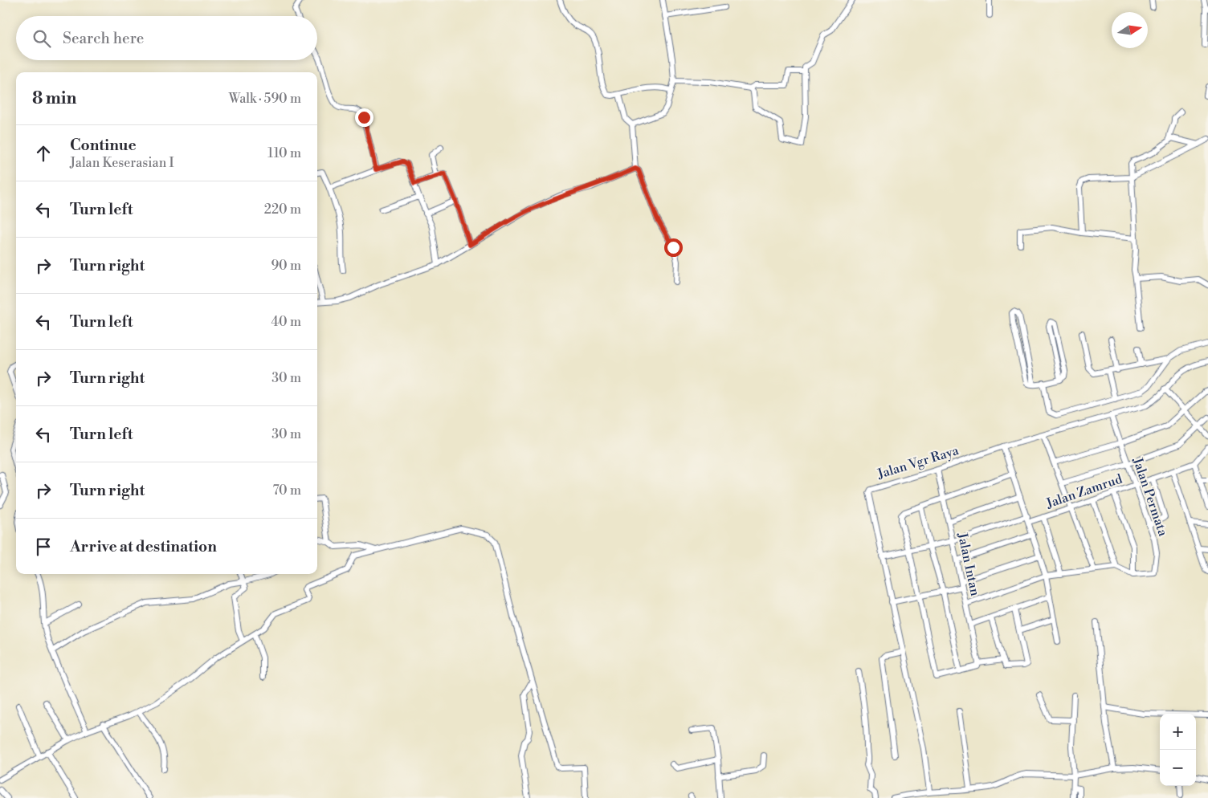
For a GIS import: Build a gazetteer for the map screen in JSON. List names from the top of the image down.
{
  "streets": {
    "street": [
      "Jalan Vgr Raya",
      "Jalan Zamrud",
      "Jalan Permata",
      "Jalan Intan"
    ]
  },
  "crossings": [
    ["Jalan Vgr Raya", "Jalan Zamrud"],
    ["Jalan Vgr Raya", "Jalan Permata"],
    ["Jalan Vgr Raya", "Jalan Intan"],
    ["Jalan Zamrud", "Jalan Permata"],
    ["Jalan Zamrud", "Jalan Intan"]
  ],
  "north": "right",
  "page": {
    "search": "Search here",
    "heading": ["8 min", "Walk · 590 m"],
    "list": [
      ["Continue", "Jalan Keserasian I", "110 m"],
      ["Turn left", "220 m"],
      ["Turn right", "90 m"],
      ["Turn left", "40 m"],
      ["Turn right", "30 m"],
      ["Turn left", "30 m"],
      ["Turn right", "70 m"],
      "Arrive at destination"
    ],
    "map_buttons": ["+", "−"]
  }
}
